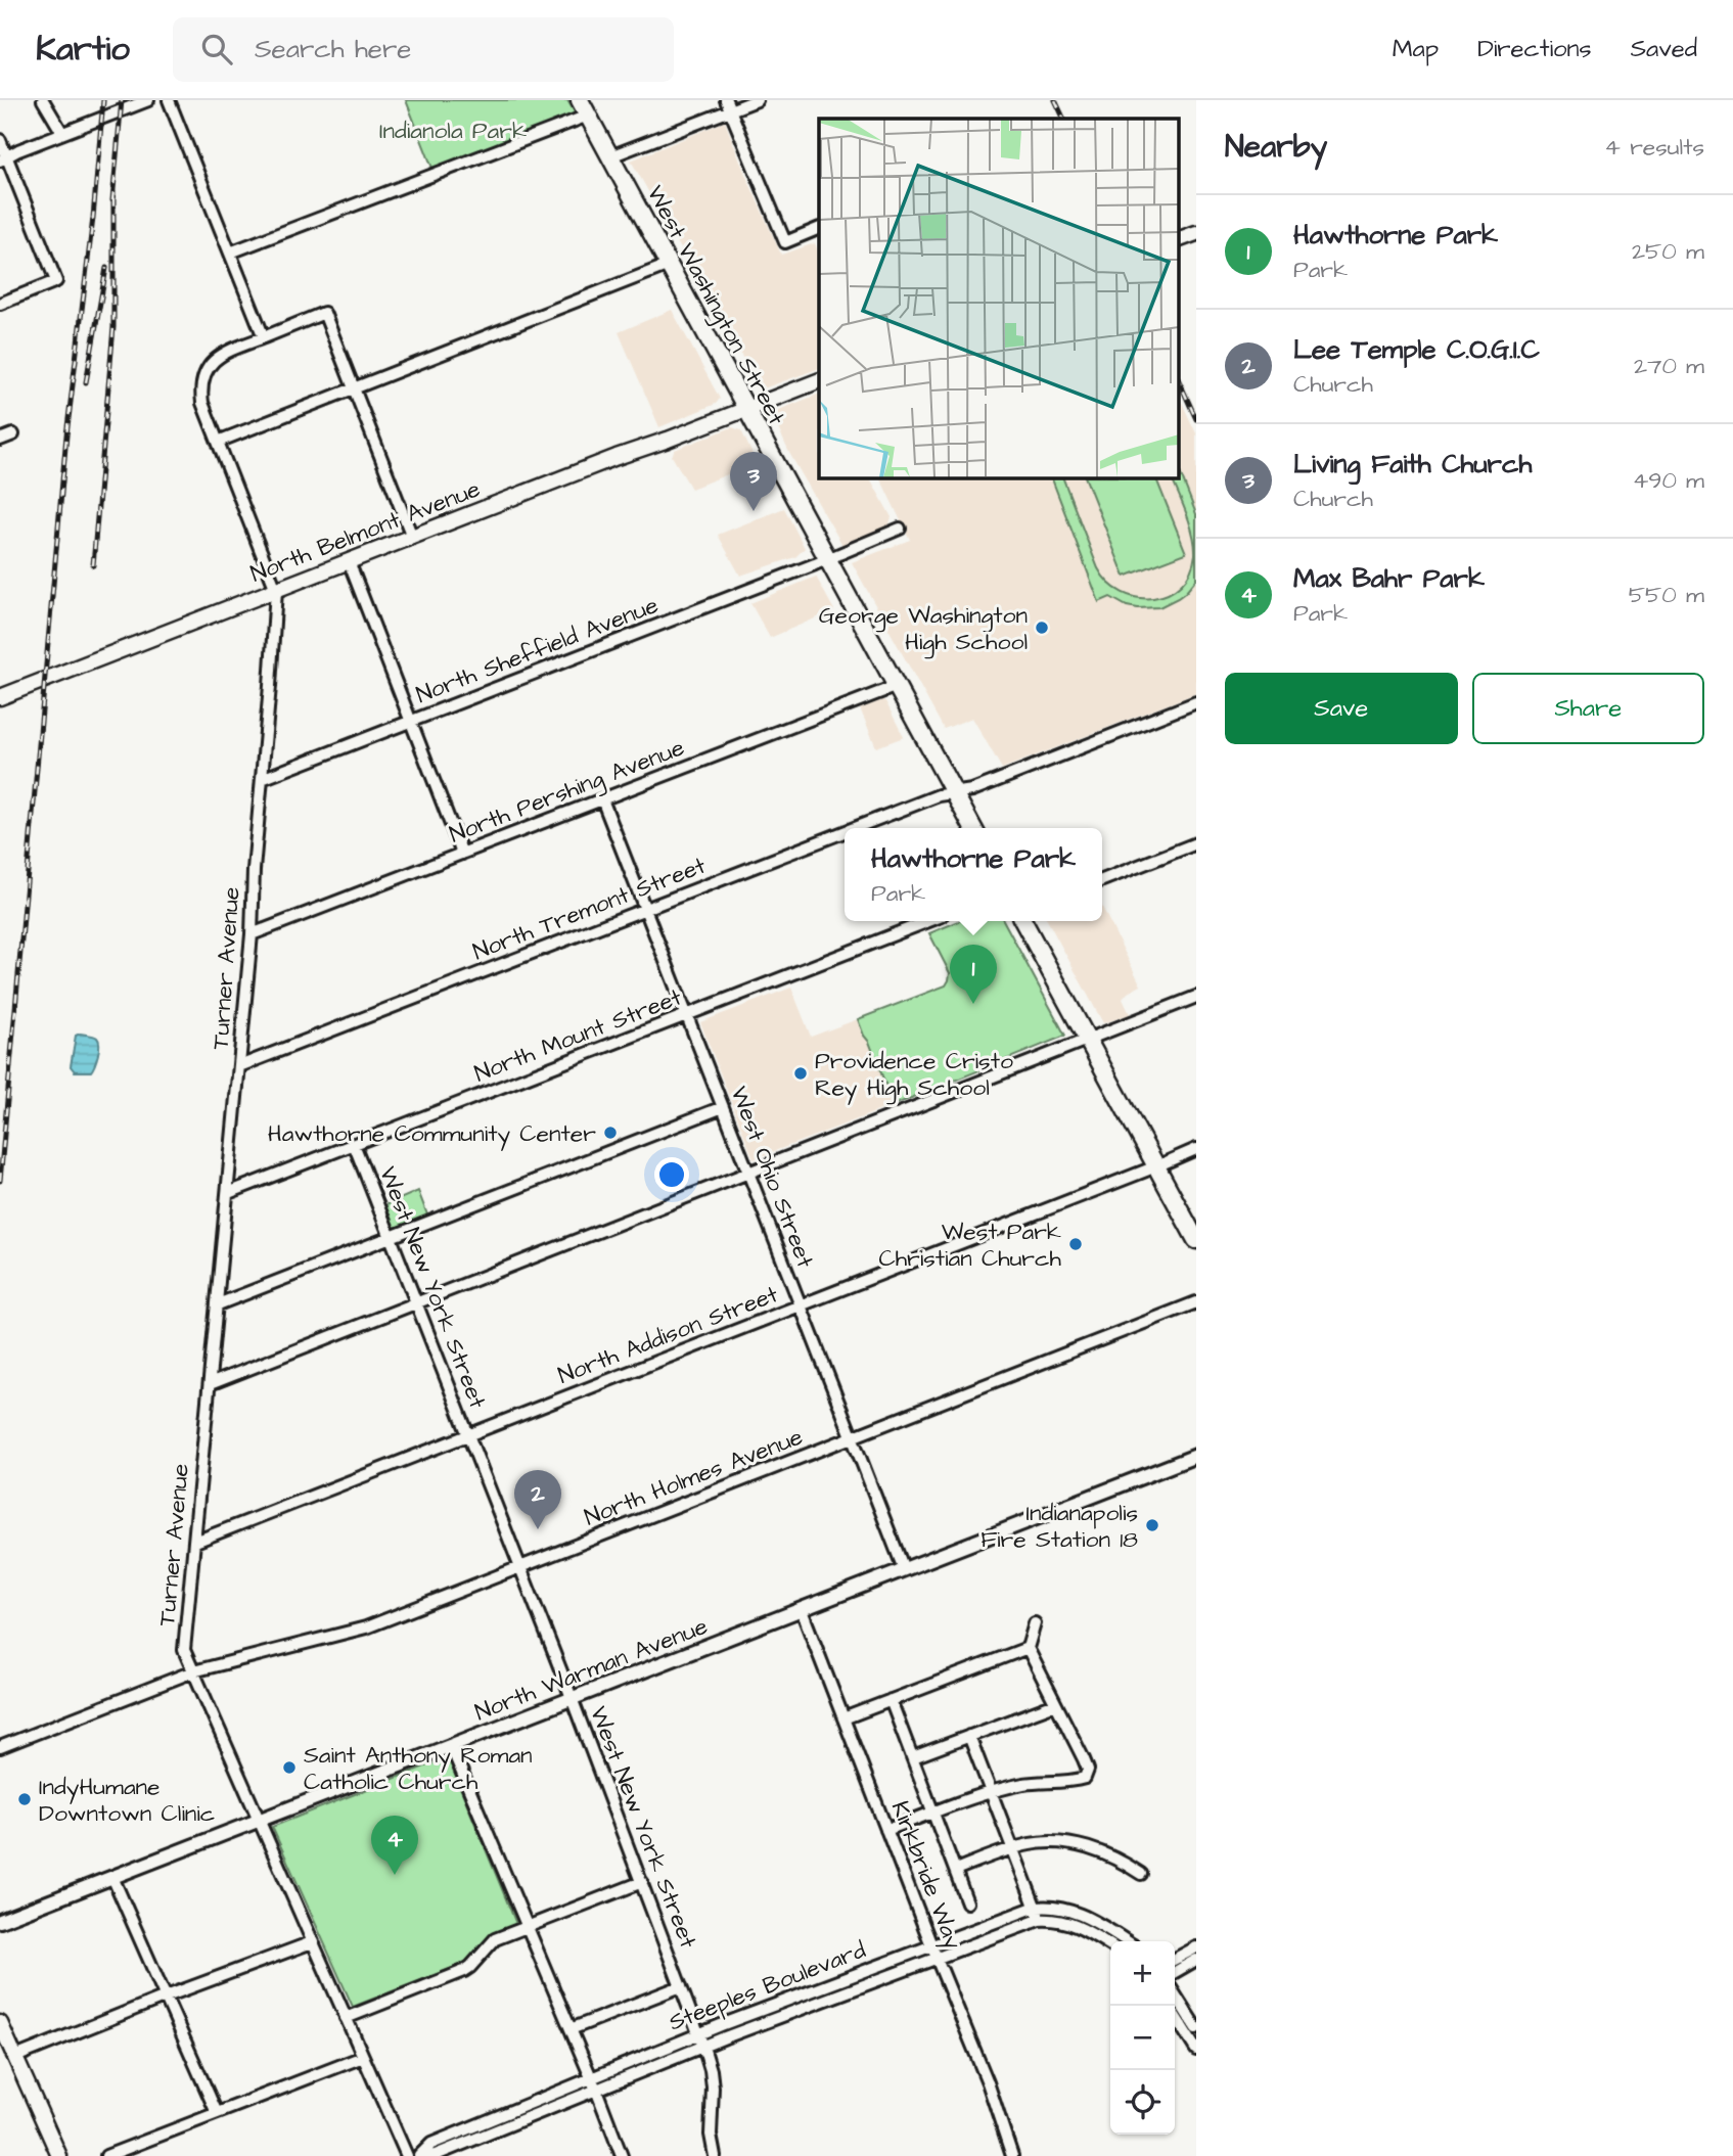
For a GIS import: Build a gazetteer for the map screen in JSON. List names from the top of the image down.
{
  "streets": {
    "main road": ["West Washington Street", "North Belmont Avenue"],
    "street": [
      "North Sheffield Avenue",
      "North Pershing Avenue",
      "North Tremont Street",
      "Turner Avenue",
      "North Mount Street",
      "West Ohio Street",
      "West New York Street",
      "North Addison Street",
      "North Holmes Avenue",
      "North Warman Avenue",
      "Kirkbride Way",
      "Steeples Boulevard"
    ]
  },
  "crossings": [
    ["West Washington Street", "North Belmont Avenue"],
    ["West Washington Street", "North Sheffield Avenue"],
    ["West Washington Street", "North Pershing Avenue"],
    ["West Washington Street", "North Tremont Street"],
    ["North Belmont Avenue", "Turner Avenue"],
    ["North Sheffield Avenue", "Turner Avenue"],
    ["North Pershing Avenue", "Turner Avenue"],
    ["North Pershing Avenue", "West Ohio Street"],
    ["North Tremont Street", "Turner Avenue"],
    ["North Tremont Street", "West Ohio Street"],
    ["Turner Avenue", "North Mount Street"],
    ["Turner Avenue", "North Addison Street"],
    ["Turner Avenue", "North Holmes Avenue"],
    ["North Mount Street", "West Ohio Street"],
    ["North Mount Street", "West New York Street"],
    ["West Ohio Street", "North Addison Street"],
    ["West Ohio Street", "North Holmes Avenue"],
    ["West Ohio Street", "North Warman Avenue"],
    ["West New York Street", "North Addison Street"],
    ["West New York Street", "North Holmes Avenue"],
    ["West New York Street", "North Warman Avenue"],
    ["West New York Street", "Steeples Boulevard"],
    ["North Warman Avenue", "Kirkbride Way"],
    ["Kirkbride Way", "Steeples Boulevard"]
  ],
  "parks": ["Indianola Park"],
  "places": [
    "George Washington High School",
    "Providence Cristo Rey High School",
    "Hawthorne Community Center",
    "West Park Christian Church",
    "Indianapolis Fire Station 18",
    "Saint Anthony Roman Catholic Church",
    "IndyHumane Downtown Clinic"
  ],
  "page": {
    "header": "Kartio",
    "search": "Search here",
    "nav": ["Map", "Directions", "Saved"],
    "heading": ["Nearby", "4 results"],
    "list": [
      {
        "mark": "1",
        "name": "Hawthorne Park",
        "note": "Park",
        "value": "250 m"
      },
      {
        "mark": "2",
        "name": "Lee Temple C.O.G.I.C",
        "note": "Church",
        "value": "270 m"
      },
      {
        "mark": "3",
        "name": "Living Faith Church",
        "note": "Church",
        "value": "490 m"
      },
      {
        "mark": "4",
        "name": "Max Bahr Park",
        "note": "Park",
        "value": "550 m"
      }
    ],
    "pins": [
      "3",
      "1",
      "2",
      "4"
    ],
    "buttons": ["Save", "Share"],
    "popup": ["Hawthorne Park", "Park"],
    "map_buttons": ["+", "−"]
  }
}
